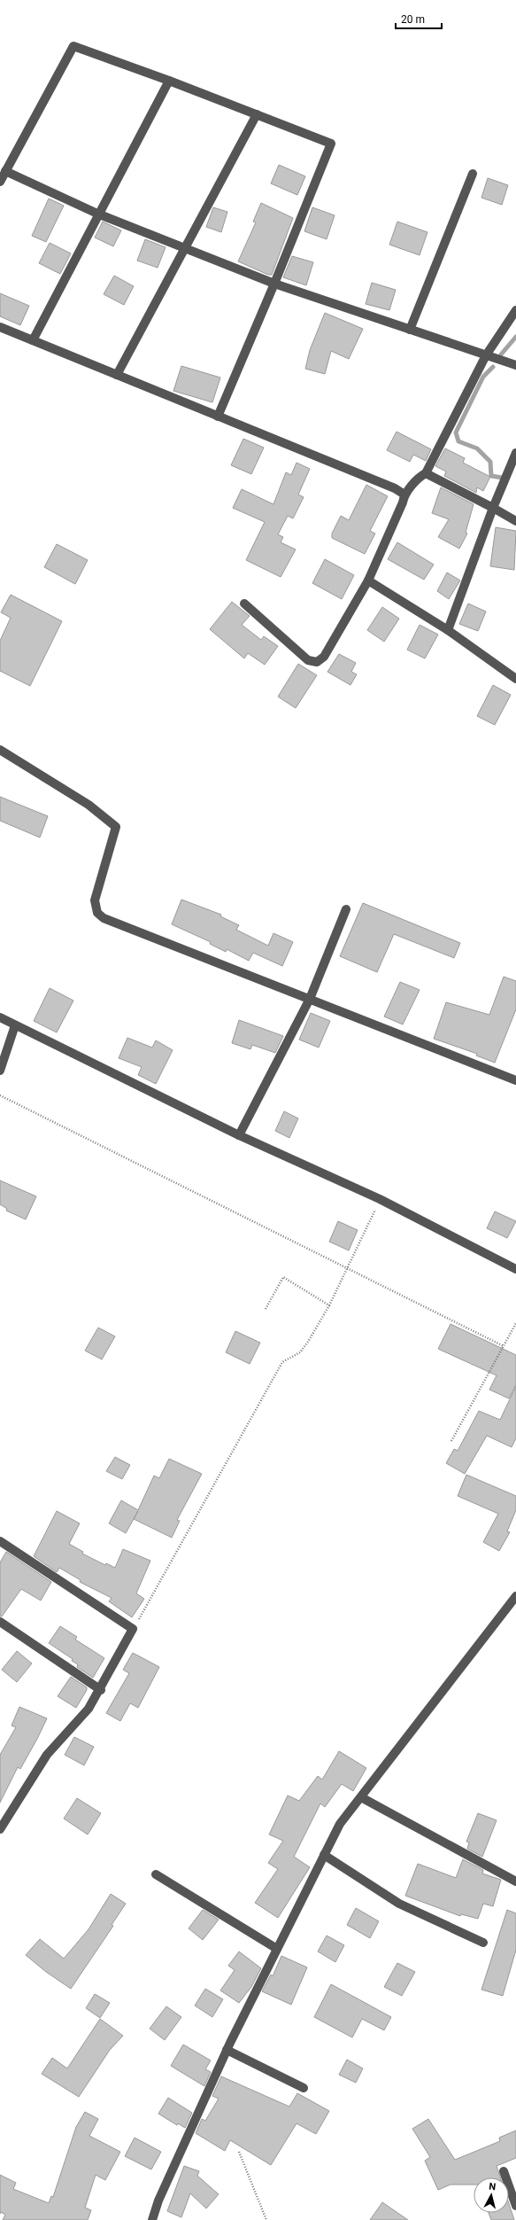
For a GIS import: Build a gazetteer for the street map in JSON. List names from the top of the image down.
{
  "scale_bar": "20 m",
  "north": "top"
}
